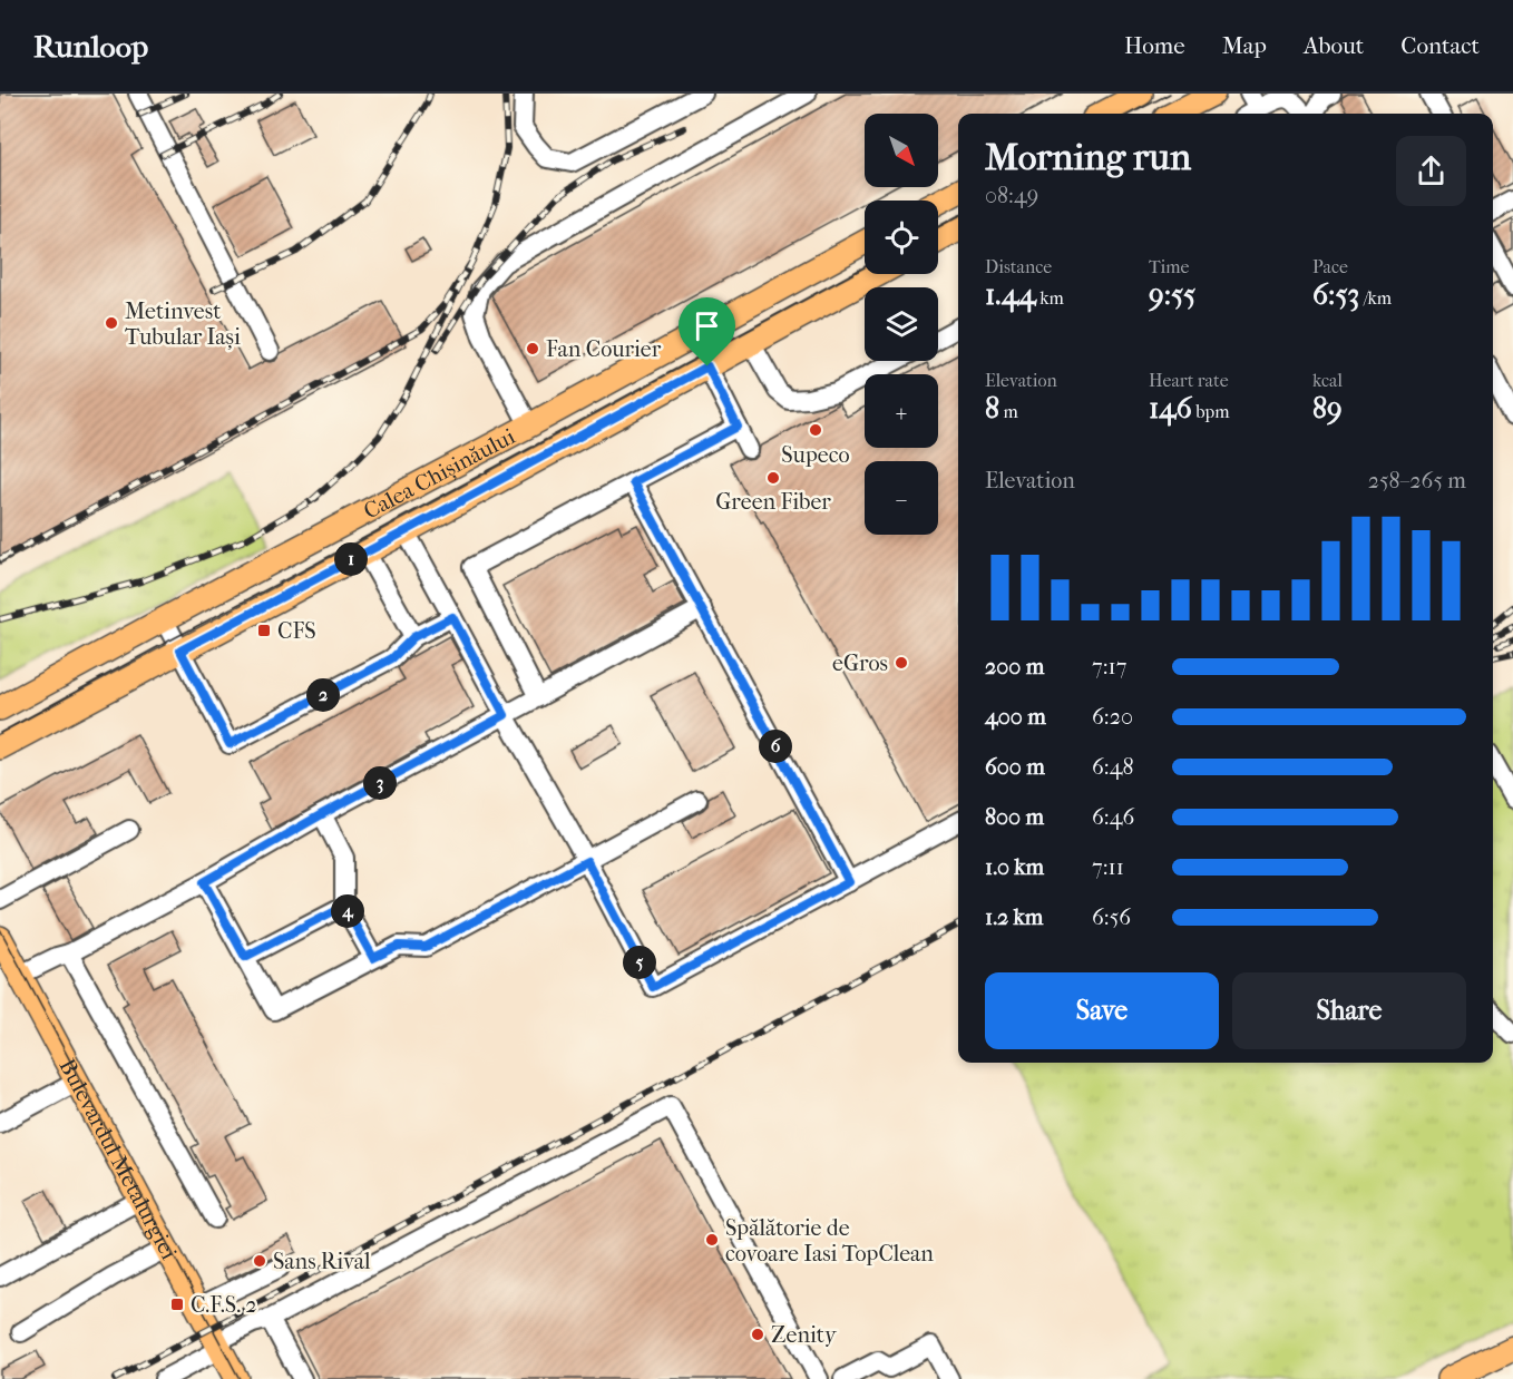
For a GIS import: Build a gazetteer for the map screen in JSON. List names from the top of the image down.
{
  "streets": {
    "main road": ["Calea Chișinăului", "Bulevardul Metalurgiei"]
  },
  "places": {
    "other": [
      "Metinvest Tubular Iași",
      "Fan Courier",
      "Supeco",
      "Green Fiber",
      "eGros",
      "Spălătorie de covoare Iasi TopClean",
      "Sans Rival",
      "Zenity"
    ],
    "transit": ["CFS", "C.F.S. 2"]
  },
  "north": "bottom right",
  "page": {
    "header": "Runloop",
    "nav": [
      "Home",
      "Map",
      "About",
      "Contact"
    ],
    "map_buttons": ["+", "−"],
    "heading": ["Morning run", "08:49"],
    "stats": [
      ["Distance", "1.44 km"],
      ["Time", "9:55"],
      ["Pace", "6:53 /km"],
      ["Elevation", "8 m"],
      ["Heart rate", "146 bpm"],
      ["kcal", "89"]
    ],
    "chart": ["Elevation", "258–265 m"],
    "pins": [
      "1",
      "2",
      "6",
      "3",
      "4",
      "5"
    ],
    "list": [
      {
        "name": "200 m",
        "note": "7:17"
      },
      {
        "name": "400 m",
        "note": "6:20"
      },
      {
        "name": "600 m",
        "note": "6:48"
      },
      {
        "name": "800 m",
        "note": "6:46"
      },
      {
        "name": "1.0 km",
        "note": "7:11"
      },
      {
        "name": "1.2 km",
        "note": "6:56"
      }
    ],
    "buttons": ["Save", "Share"]
  }
}
